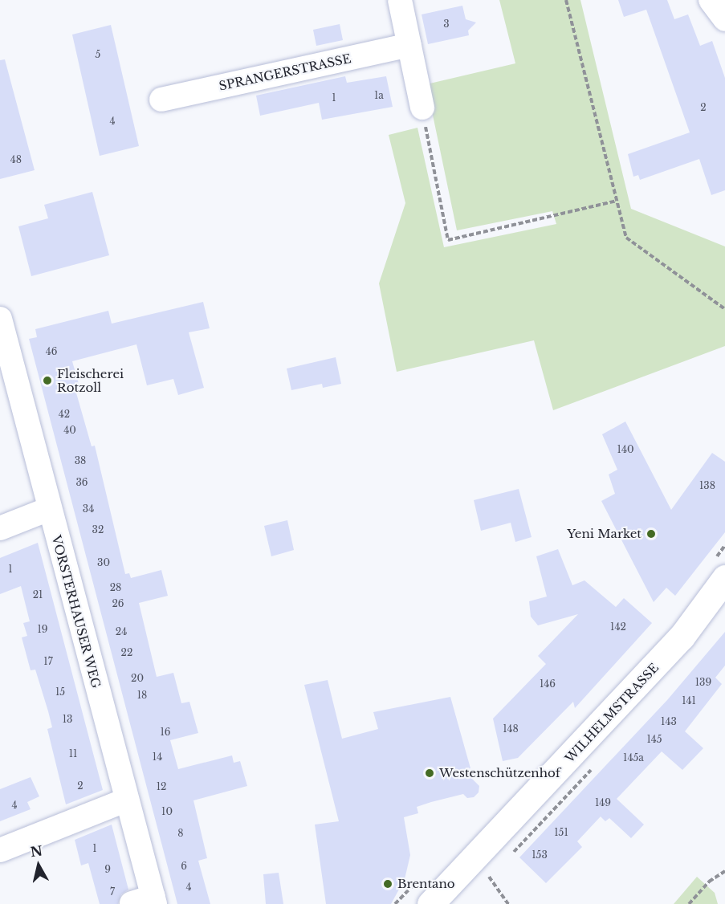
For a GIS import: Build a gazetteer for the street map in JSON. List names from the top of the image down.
{
  "streets": {
    "main road": ["WILHELMSTRASSE"],
    "street": ["SPRANGERSTRASSE", "VORSTERHAUSER WEG"]
  },
  "places": [
    "Fleischerei Rotzoll",
    "Yeni Market",
    "Westenschützenhof",
    "Brentano"
  ],
  "house_numbers": [
    "3",
    "5",
    "1a",
    "1",
    "2",
    "4",
    "48",
    "46",
    "42",
    "40",
    "140",
    "38",
    "36",
    "138",
    "34",
    "32",
    "30",
    "1",
    "28",
    "21",
    "26",
    "142",
    "19",
    "24",
    "22",
    "17",
    "20",
    "139",
    "146",
    "15",
    "18",
    "141",
    "13",
    "143",
    "148",
    "16",
    "145",
    "11",
    "14",
    "145a",
    "2",
    "12",
    "149",
    "4",
    "10",
    "151",
    "8",
    "1",
    "153",
    "6",
    "9",
    "4",
    "7"
  ],
  "north": "top"
}
